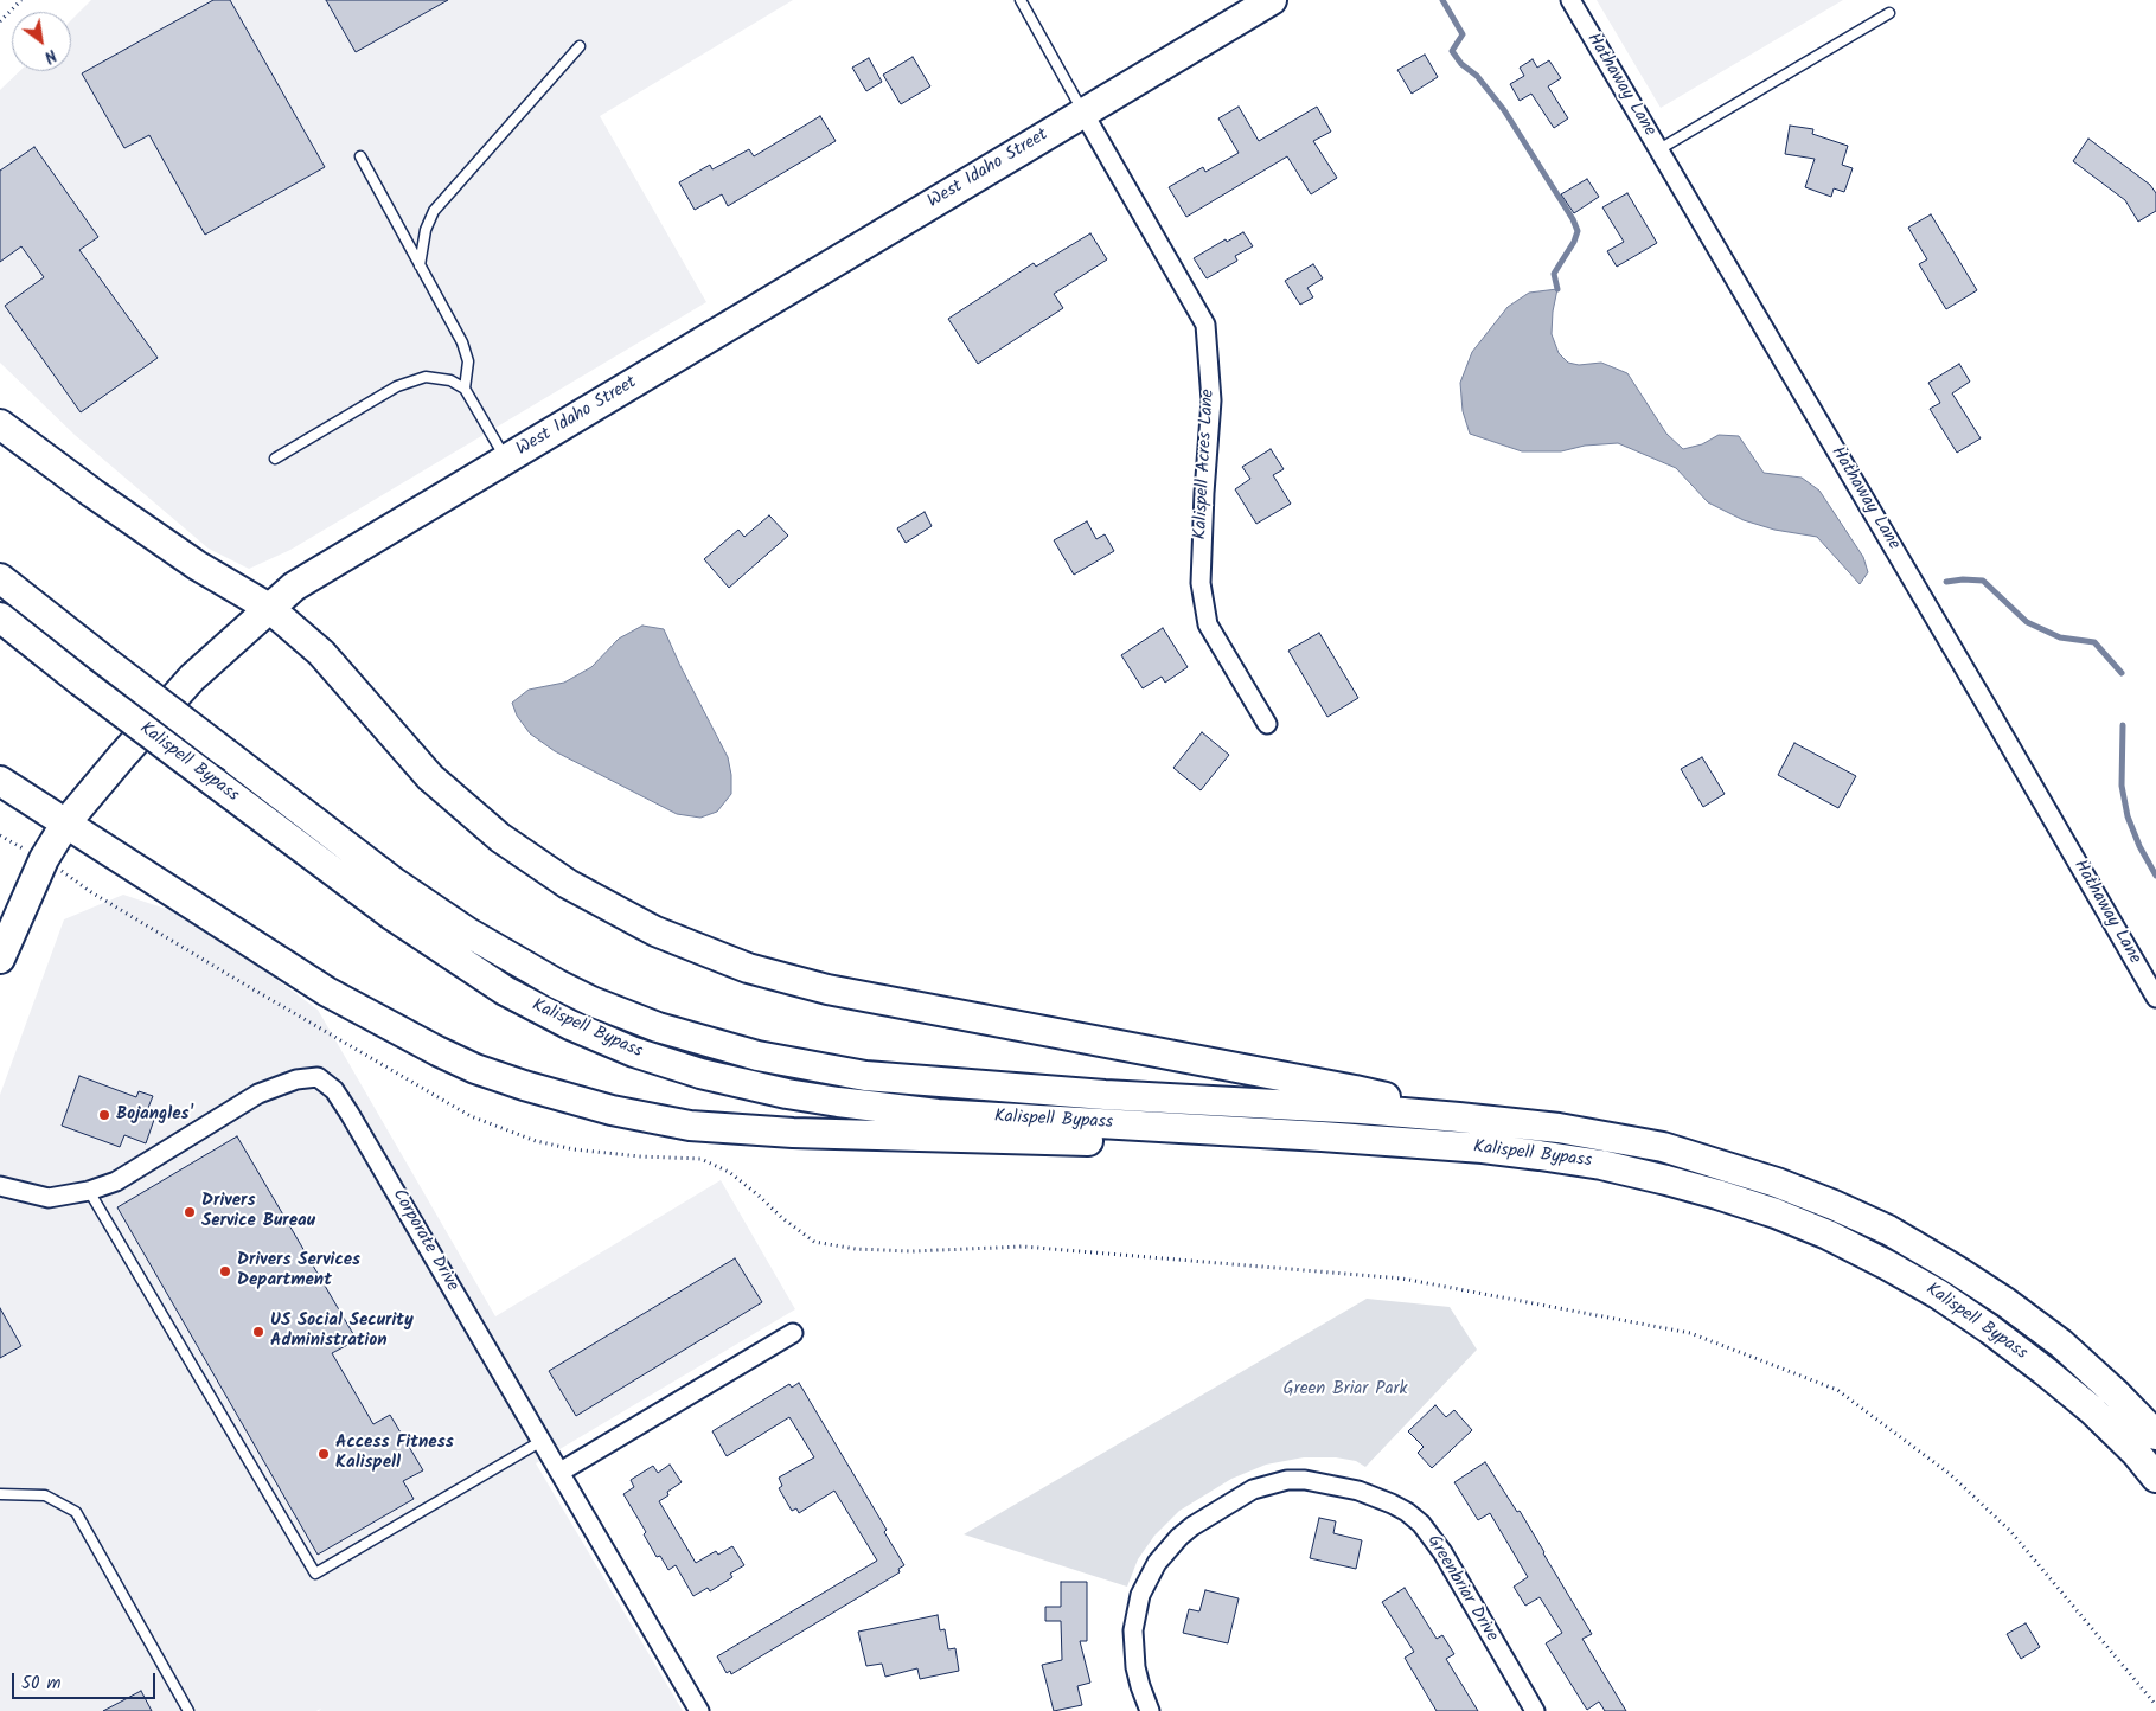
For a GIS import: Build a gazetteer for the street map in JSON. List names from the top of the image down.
{
  "streets": {
    "highway": ["West Idaho Street", "Kalispell Bypass"],
    "street": [
      "Hathaway Lane",
      "Kalispell Acres Lane",
      "Corporate Drive",
      "Greenbriar Drive"
    ]
  },
  "crossings": [
    ["West Idaho Street", "Kalispell Acres Lane"]
  ],
  "parks": ["Green Briar Park"],
  "places": [
    "Bojangles'",
    "Drivers Service Bureau",
    "Drivers Services Department",
    "US Social Security Administration",
    "Access Fitness Kalispell"
  ],
  "scale_bar": "50 m",
  "north": "bottom right"
}
